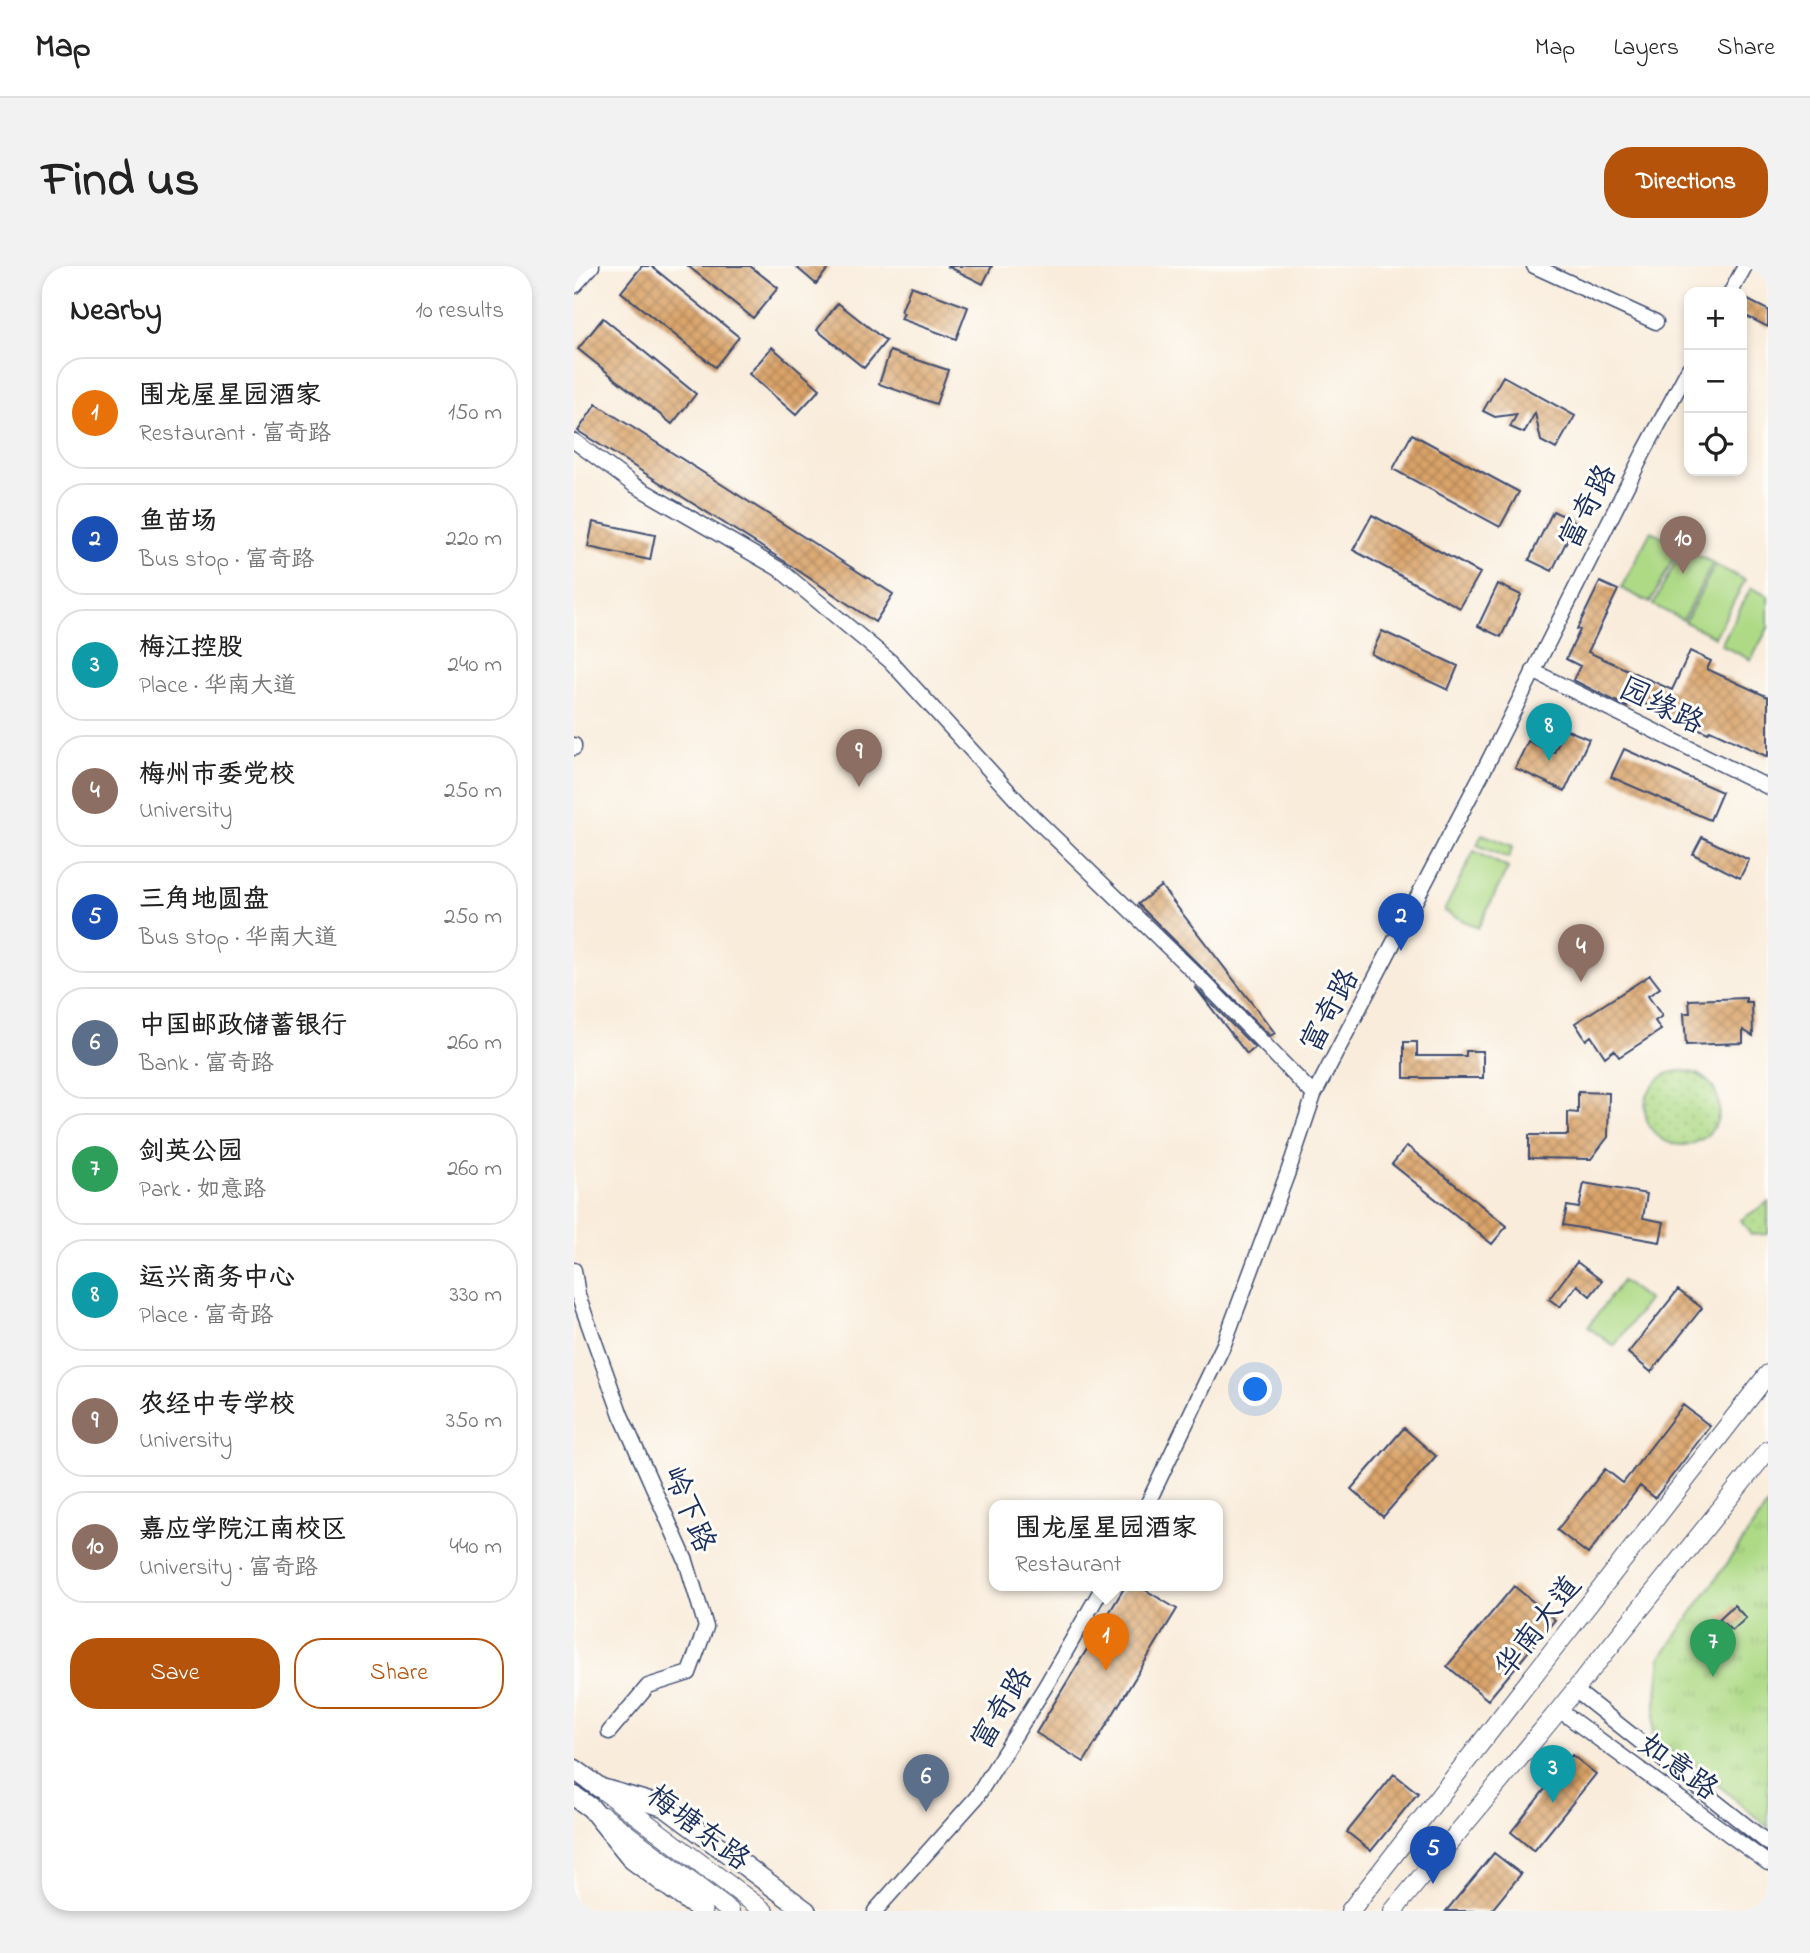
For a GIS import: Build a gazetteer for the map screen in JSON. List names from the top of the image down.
{
  "streets": {
    "main road": ["华南大道", "梅塘东路"],
    "street": [
      "富奇路",
      "园缘路",
      "岭下路",
      "如意路"
    ]
  },
  "crossings": [
    ["富奇路", "园缘路"]
  ],
  "page": {
    "header": "Map",
    "nav": ["Map", "Layers", "Share"],
    "title": "Find us",
    "buttons": [
      "Directions",
      ["Save", "Share"]
    ],
    "heading": ["Nearby", "10 results"],
    "map_buttons": ["+", "−"],
    "list": [
      {
        "mark": "1",
        "name": "围龙屋星园酒家",
        "note": "Restaurant · 富奇路",
        "value": "150 m"
      },
      {
        "mark": "2",
        "name": "鱼苗场",
        "note": "Bus stop · 富奇路",
        "value": "220 m"
      },
      {
        "mark": "3",
        "name": "梅江控股",
        "note": "Place · 华南大道",
        "value": "240 m"
      },
      {
        "mark": "4",
        "name": "梅州市委党校",
        "note": "University",
        "value": "250 m"
      },
      {
        "mark": "5",
        "name": "三角地圆盘",
        "note": "Bus stop · 华南大道",
        "value": "250 m"
      },
      {
        "mark": "6",
        "name": "中国邮政储蓄银行",
        "note": "Bank · 富奇路",
        "value": "260 m"
      },
      {
        "mark": "7",
        "name": "剑英公园",
        "note": "Park · 如意路",
        "value": "260 m"
      },
      {
        "mark": "8",
        "name": "运兴商务中心",
        "note": "Place · 富奇路",
        "value": "330 m"
      },
      {
        "mark": "9",
        "name": "农经中专学校",
        "note": "University",
        "value": "350 m"
      },
      {
        "mark": "10",
        "name": "嘉应学院江南校区",
        "note": "University · 富奇路",
        "value": "440 m"
      }
    ],
    "pins": [
      "10",
      "8",
      "9",
      "2",
      "4",
      "1",
      "7",
      "3",
      "6",
      "5"
    ],
    "popup": ["围龙屋星园酒家", "Restaurant"]
  }
}
